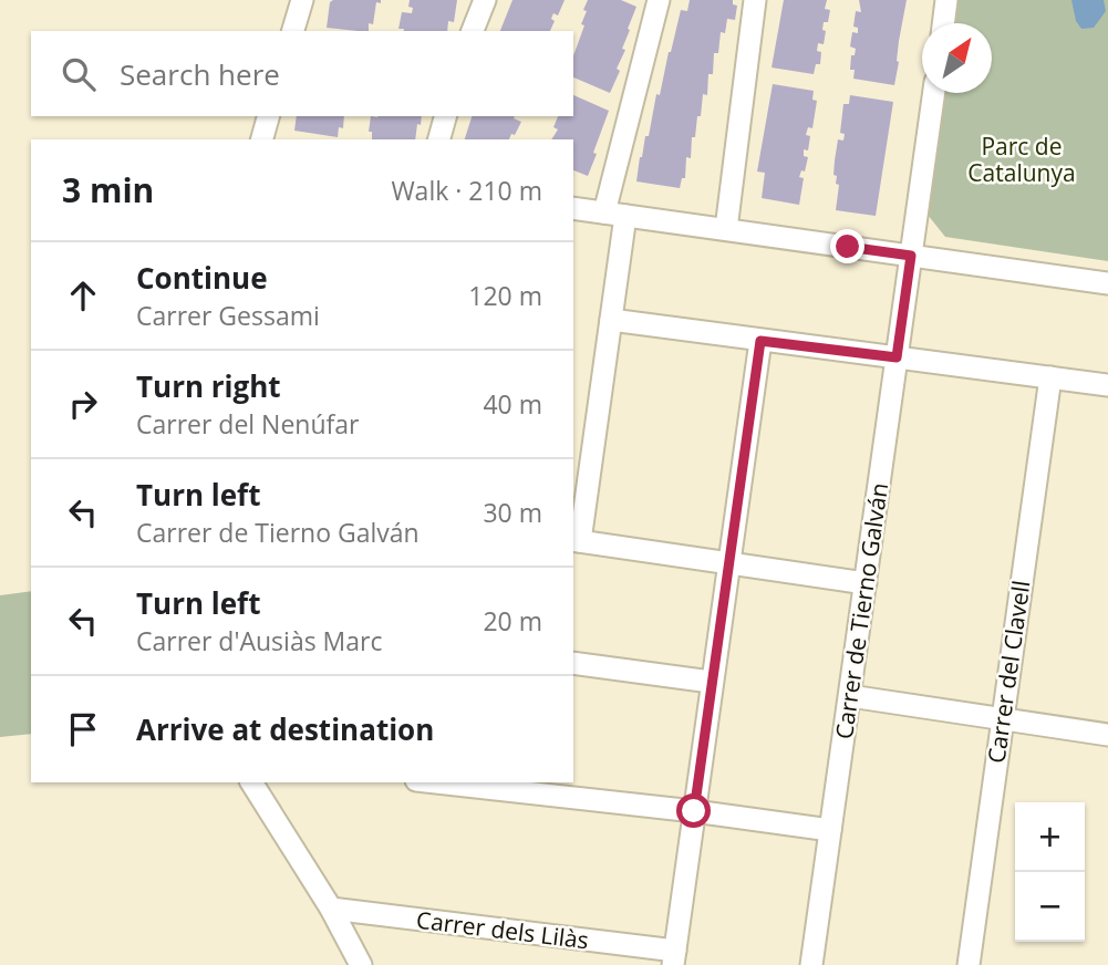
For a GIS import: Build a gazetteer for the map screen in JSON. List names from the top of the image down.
{
  "streets": {
    "street": ["Carrer de Tierno Galván", "Carrer del Clavell", "Carrer dels Lilàs"]
  },
  "parks": ["Parc de Catalunya"],
  "north": "top right",
  "page": {
    "search": "Search here",
    "heading": ["3 min", "Walk · 210 m"],
    "list": [
      ["Continue", "Carrer Gessami", "120 m"],
      ["Turn right", "Carrer del Nenúfar", "40 m"],
      ["Turn left", "Carrer de Tierno Galván", "30 m"],
      ["Turn left", "Carrer d'Ausiàs Marc", "20 m"],
      "Arrive at destination"
    ],
    "map_buttons": ["+", "−"]
  }
}
